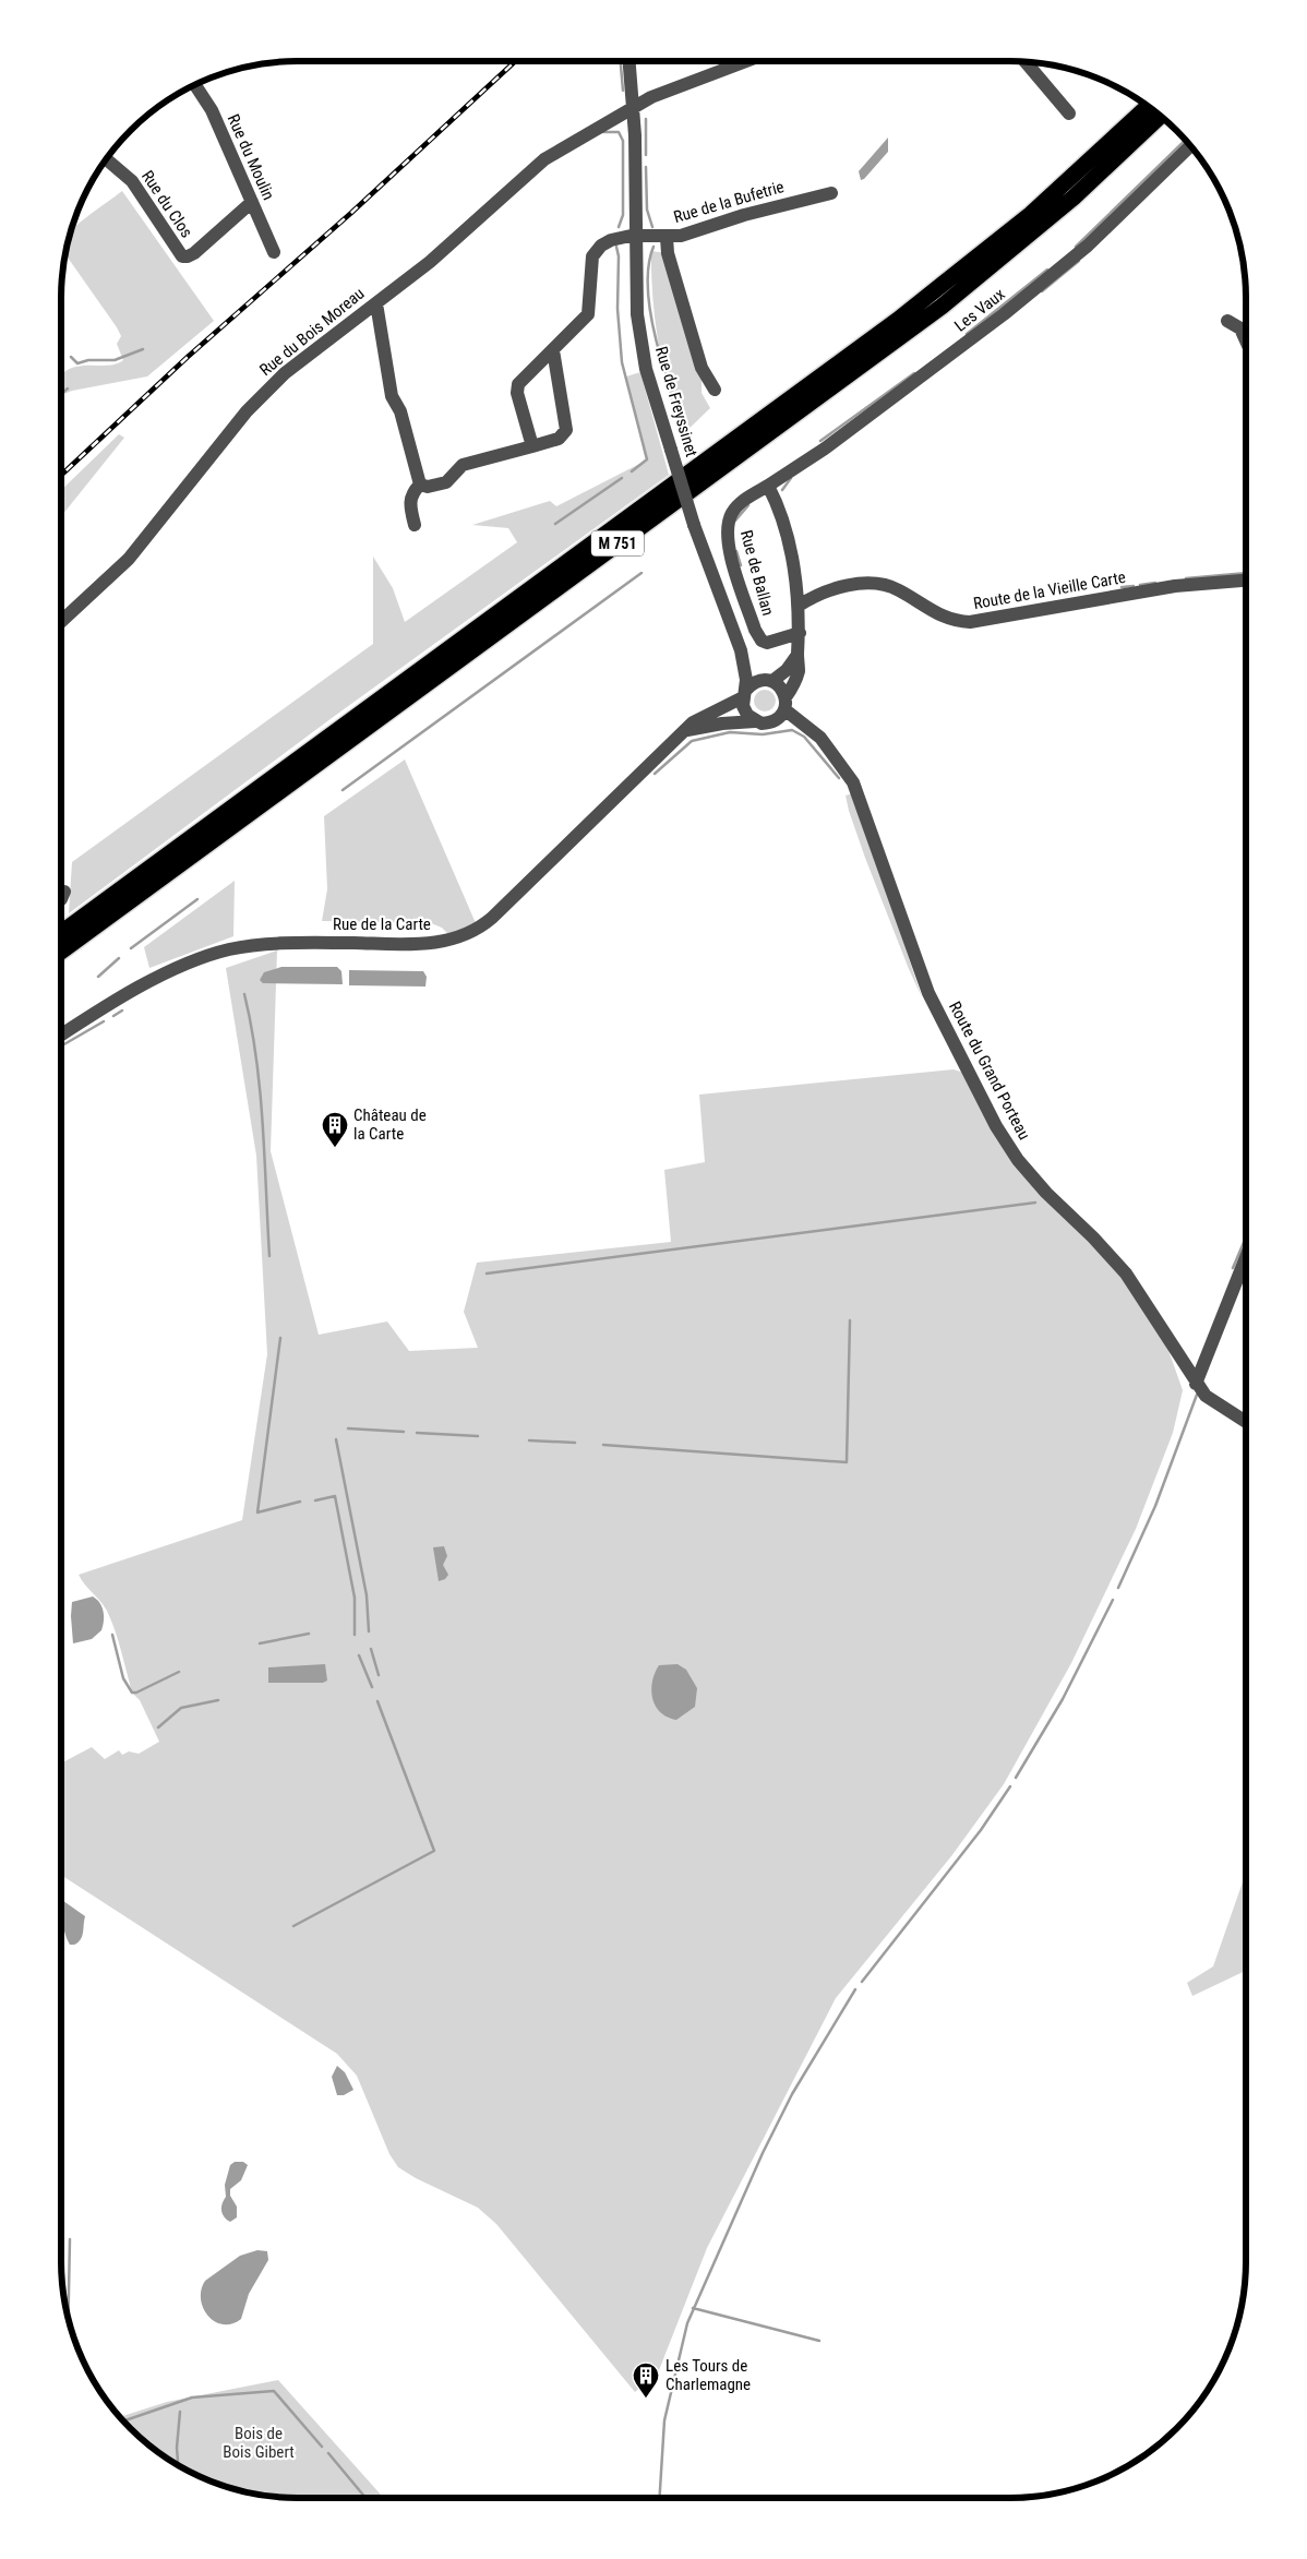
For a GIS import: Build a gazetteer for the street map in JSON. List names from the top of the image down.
{
  "streets": {
    "highway": ["M 751"],
    "street": [
      "Rue du Moulin",
      "Rue de la Bufetrie",
      "Rue du Clos",
      "Les Vaux",
      "Rue du Bois Moreau",
      "Rue de Freyssinet",
      "Rue de Ballan",
      "Route de la Vieille Carte",
      "Rue de la Carte",
      "Route du Grand Porteau"
    ]
  },
  "crossings": [
    ["Rue du Moulin", "Rue du Clos"],
    ["Rue de la Bufetrie", "Rue de Freyssinet"],
    ["Les Vaux", "Rue de Ballan"],
    ["Rue du Bois Moreau", "Rue de Freyssinet"],
    ["Rue de Ballan", "Route de la Vieille Carte"],
    ["Rue de la Carte", "Route du Grand Porteau"]
  ],
  "parks": ["Bois de Bois Gibert"],
  "places": {
    "building": ["Château de la Carte", "Les Tours de Charlemagne"]
  }
}
